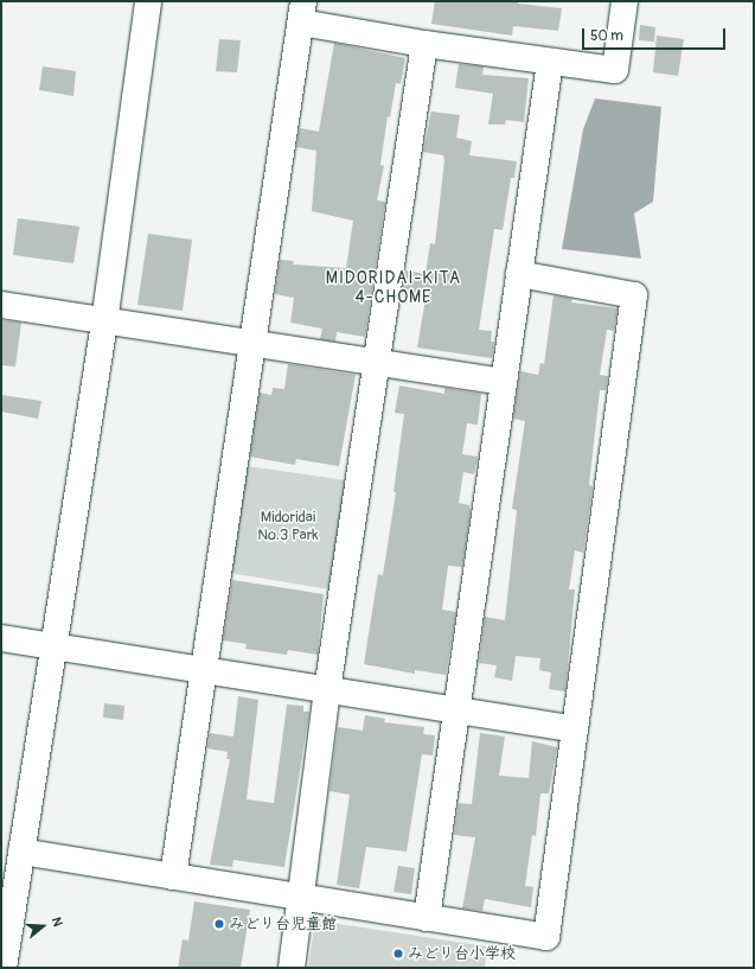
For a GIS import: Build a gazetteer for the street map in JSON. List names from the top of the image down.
{
  "districts": ["MIDORIDAI-KITA 4-CHOME"],
  "parks": ["Midoridai No.3 Park"],
  "places": ["みどり台児童館", "みどり台小学校"],
  "scale_bar": "50 m",
  "north": "right"
}
